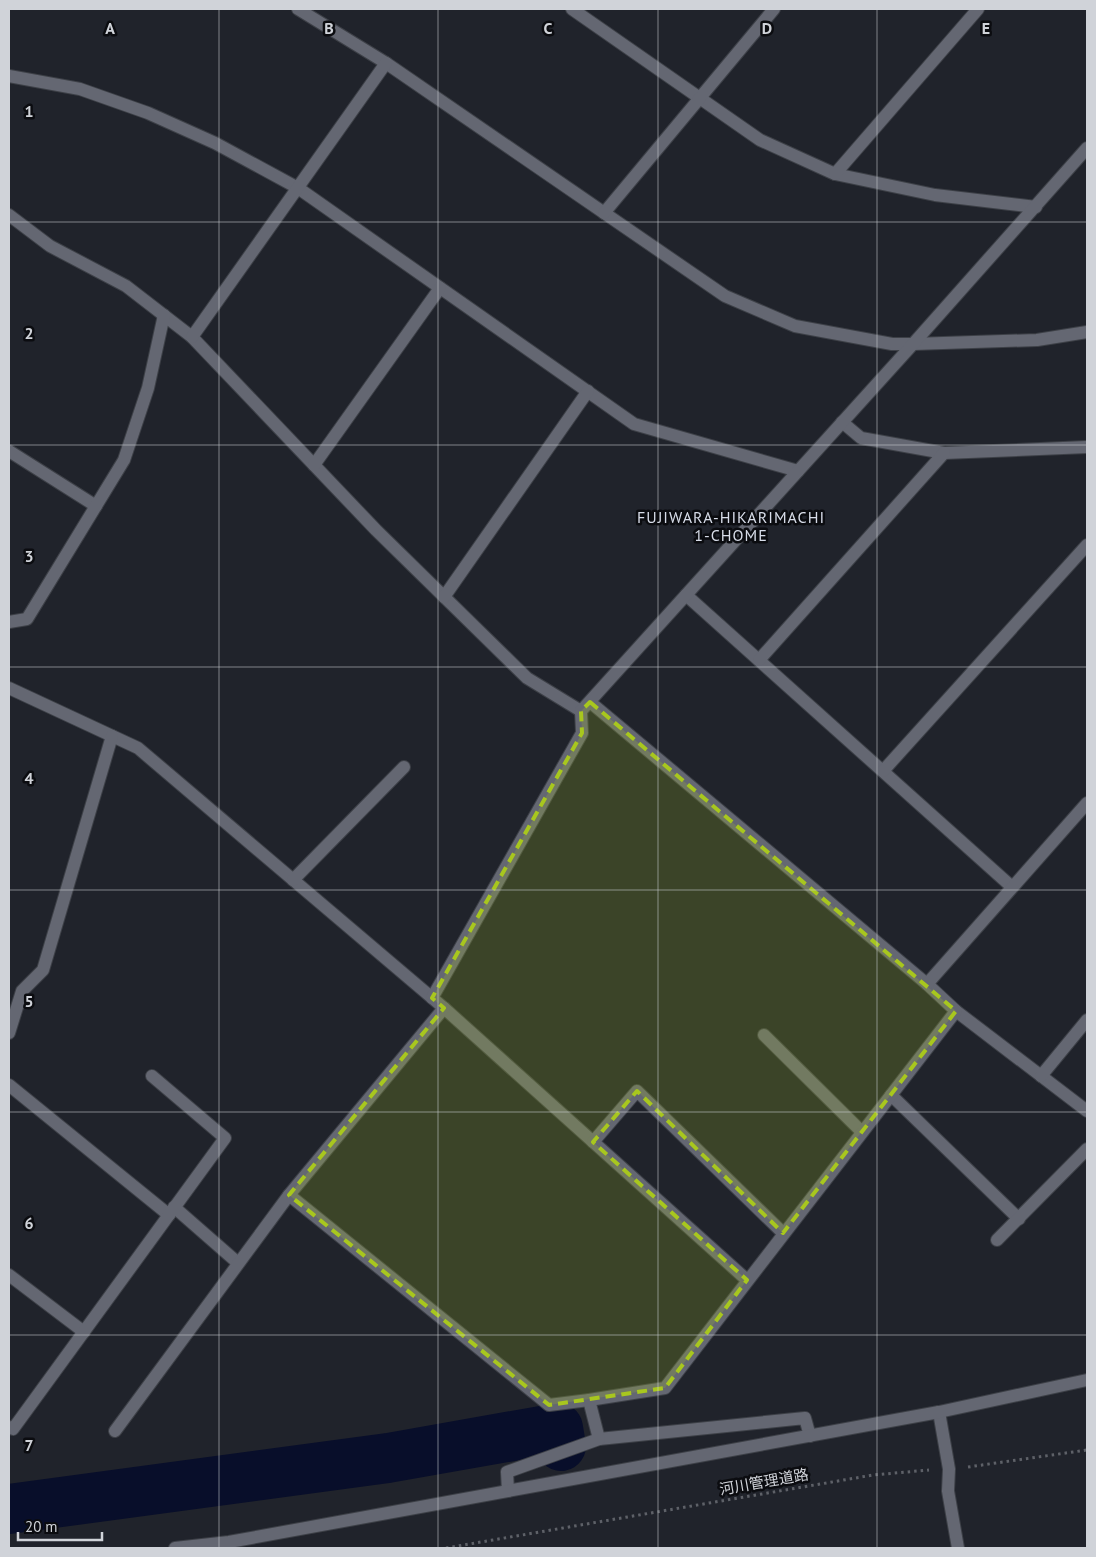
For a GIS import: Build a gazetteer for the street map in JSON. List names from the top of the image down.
{
  "streets": {
    "path": ["河川管理道路"]
  },
  "districts": ["FUJIWARA-HIKARIMACHI 1-CHOME"],
  "scale_bar": "20 m",
  "grid": {
    "columns": [
      "A",
      "B",
      "C",
      "D",
      "E"
    ],
    "rows": [
      "1",
      "2",
      "3",
      "4",
      "5",
      "6",
      "7"
    ]
  }
}
